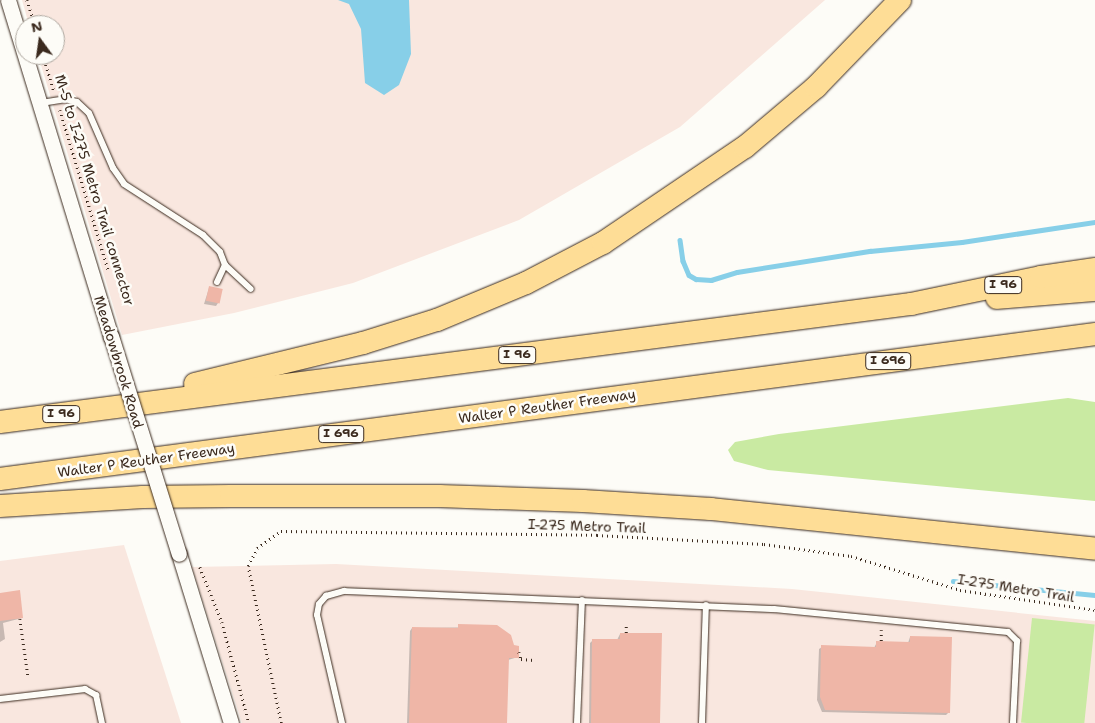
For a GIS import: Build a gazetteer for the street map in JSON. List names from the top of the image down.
{
  "streets": {
    "highway": ["I 96", "I 696", "Walter P Reuther Freeway"],
    "street": ["Meadowbrook Road"],
    "path": ["M-5 to I-275 Metro Trail connector", "I-275 Metro Trail"]
  },
  "north": "top"
}
